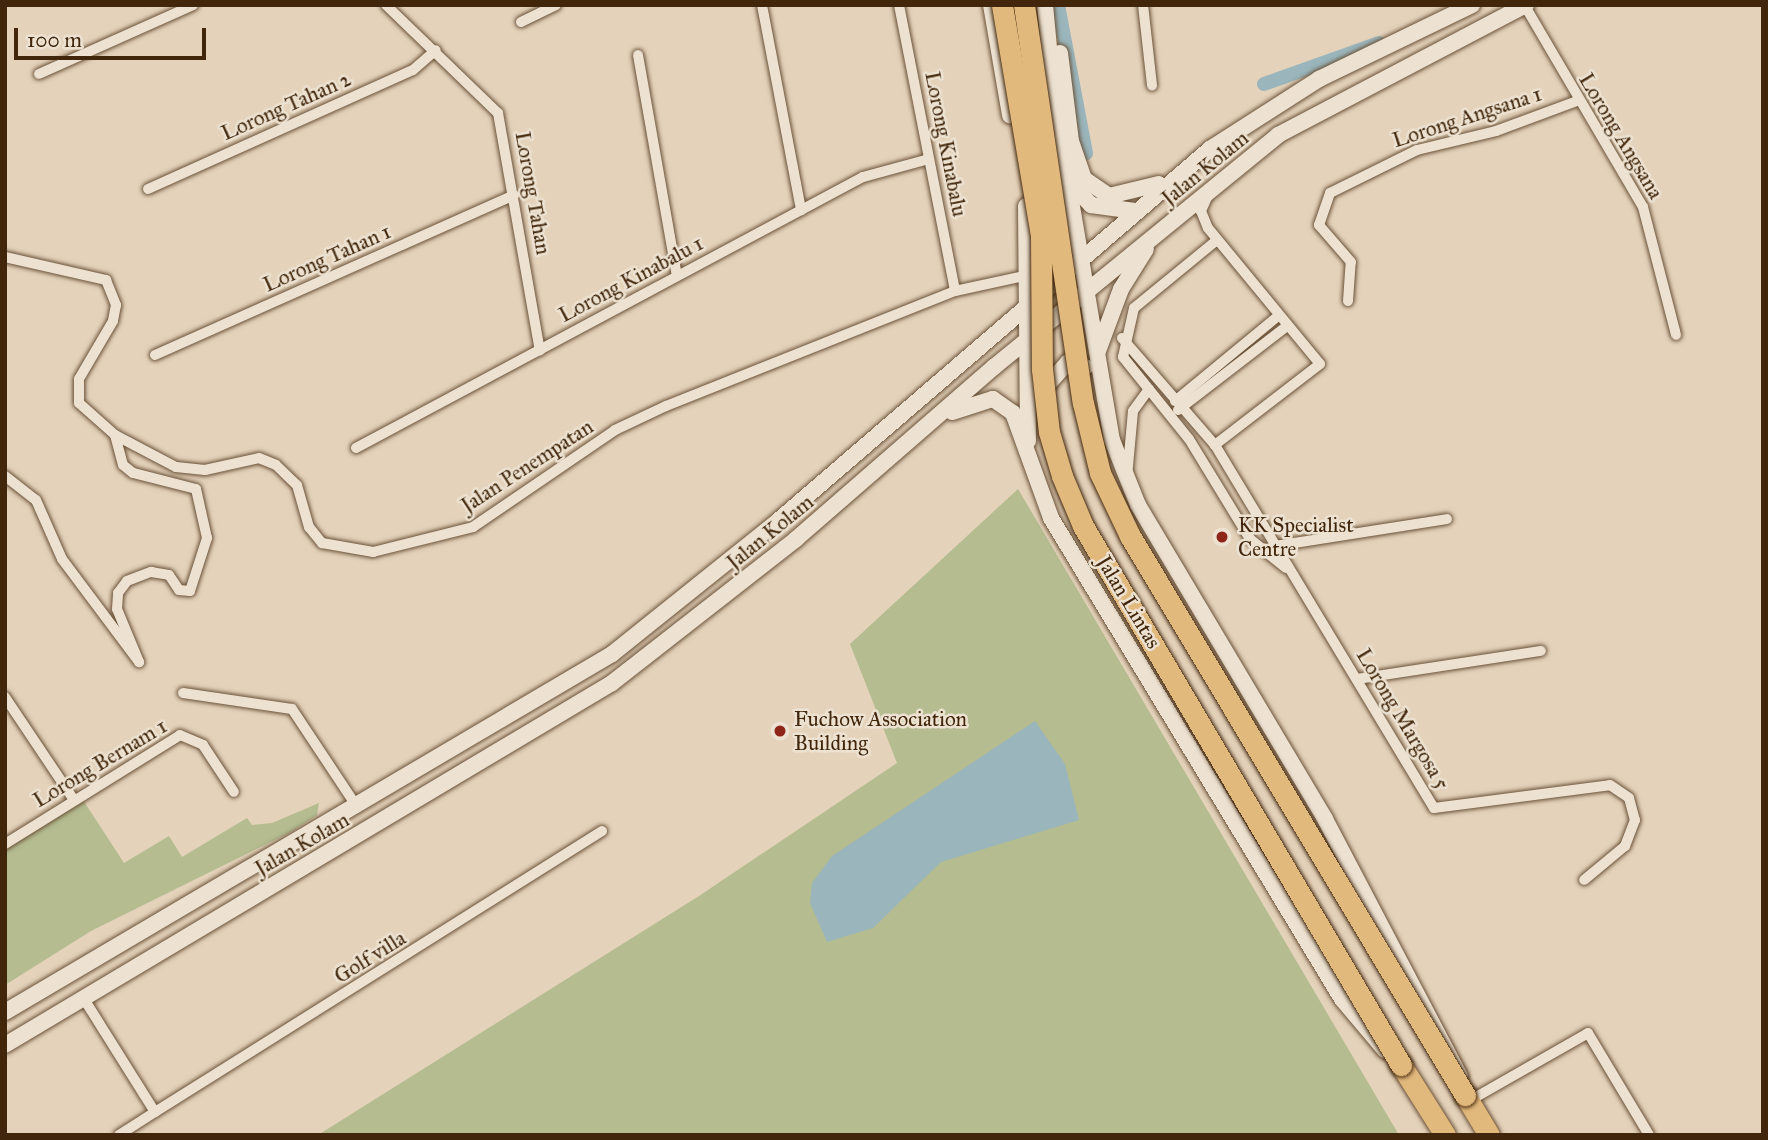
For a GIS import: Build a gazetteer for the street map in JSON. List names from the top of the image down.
{
  "streets": {
    "highway": ["Jalan Lintas"],
    "main road": ["Jalan Kolam"],
    "street": [
      "Lorong Tahan 2",
      "Lorong Angsana 1",
      "Lorong Angsana",
      "Lorong Kinabalu",
      "Lorong Tahan",
      "Lorong Tahan 1",
      "Lorong Kinabalu 1",
      "Jalan Penempatan",
      "Lorong Margosa 5",
      "Lorong Bernam 1",
      "Golf villa"
    ]
  },
  "crossings": [
    ["Lorong Tahan 2", "Lorong Tahan"],
    ["Lorong Angsana 1", "Lorong Angsana"],
    ["Lorong Angsana", "Jalan Kolam"],
    ["Lorong Kinabalu", "Lorong Kinabalu 1"],
    ["Lorong Kinabalu", "Jalan Penempatan"],
    ["Lorong Tahan", "Lorong Tahan 1"],
    ["Lorong Tahan", "Lorong Kinabalu 1"]
  ],
  "places": ["KK Specialist Centre", "Fuchow Association Building"],
  "scale_bar": "100 m"
}
